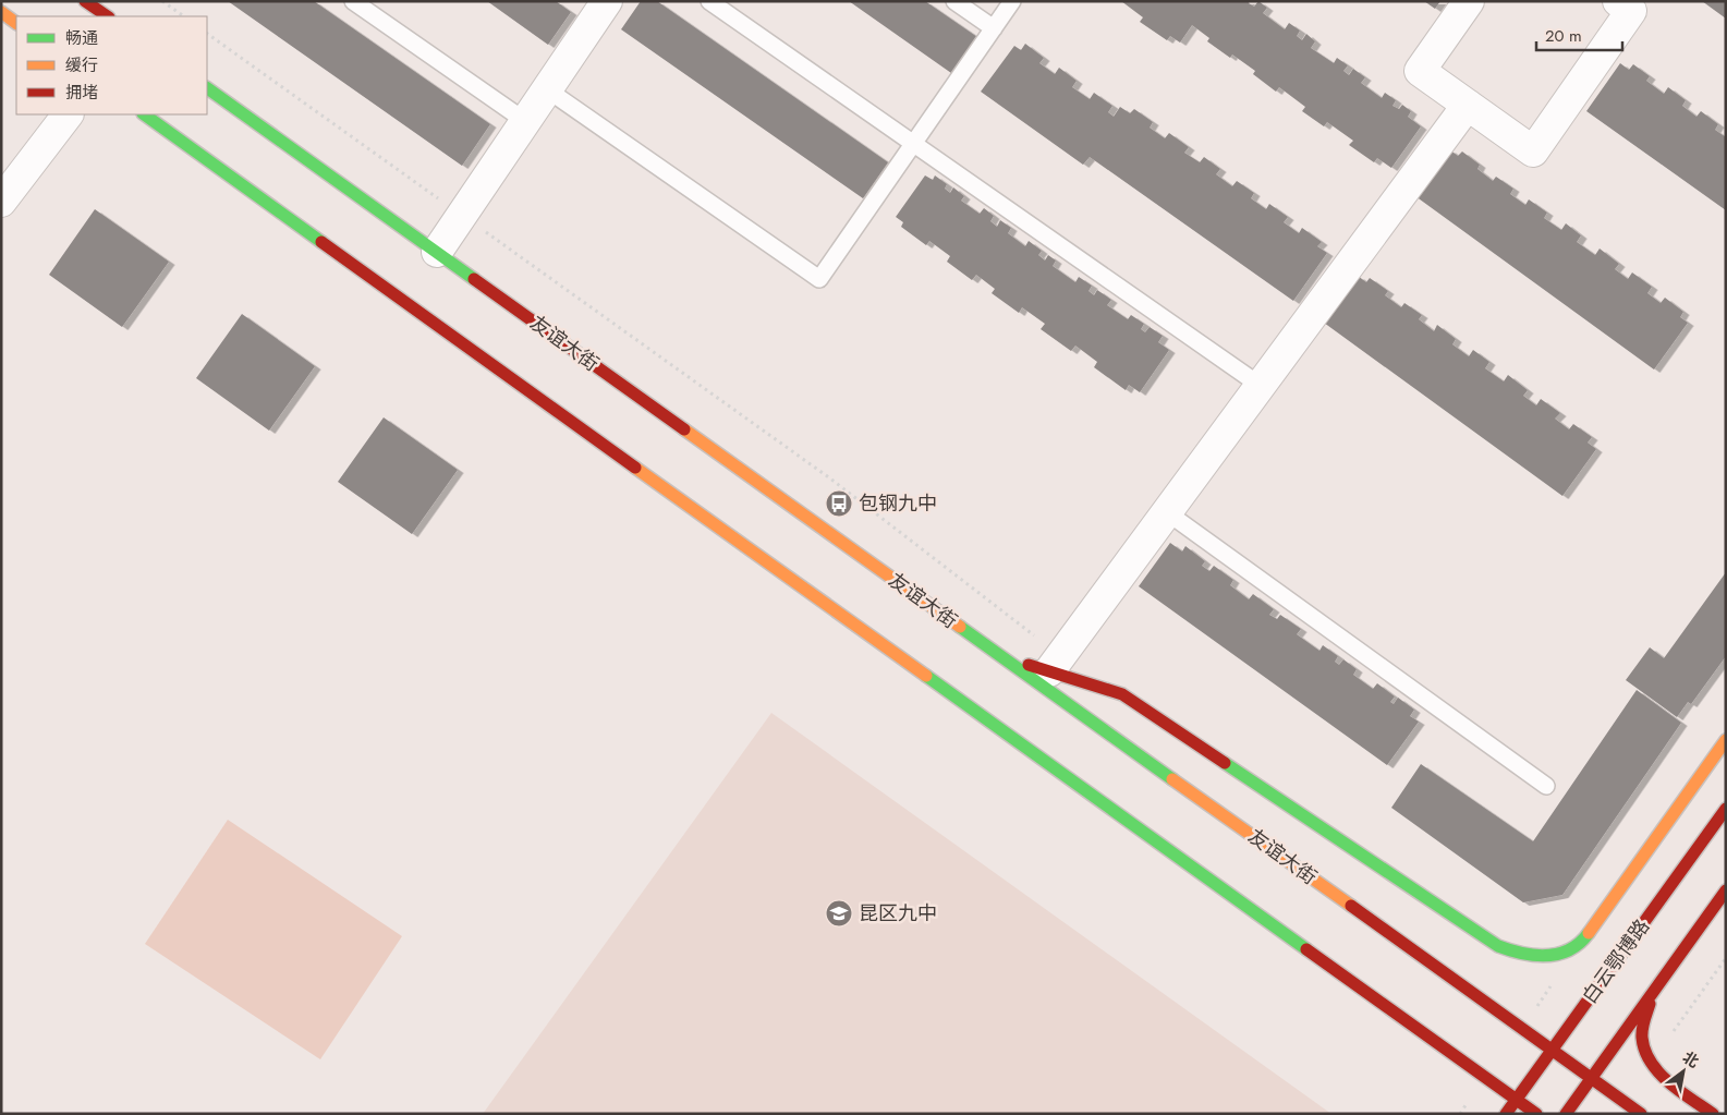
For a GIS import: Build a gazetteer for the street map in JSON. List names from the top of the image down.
{
  "streets": {
    "main road": ["友谊大街", "白云鄂博路"]
  },
  "crossings": [
    ["友谊大街", "白云鄂博路"]
  ],
  "places": {
    "bus stop": ["包钢九中"],
    "school or university": ["昆区九中"]
  },
  "legend": ["畅通", "缓行", "拥堵"],
  "scale_bar": "20 m",
  "north": "top right"
}
